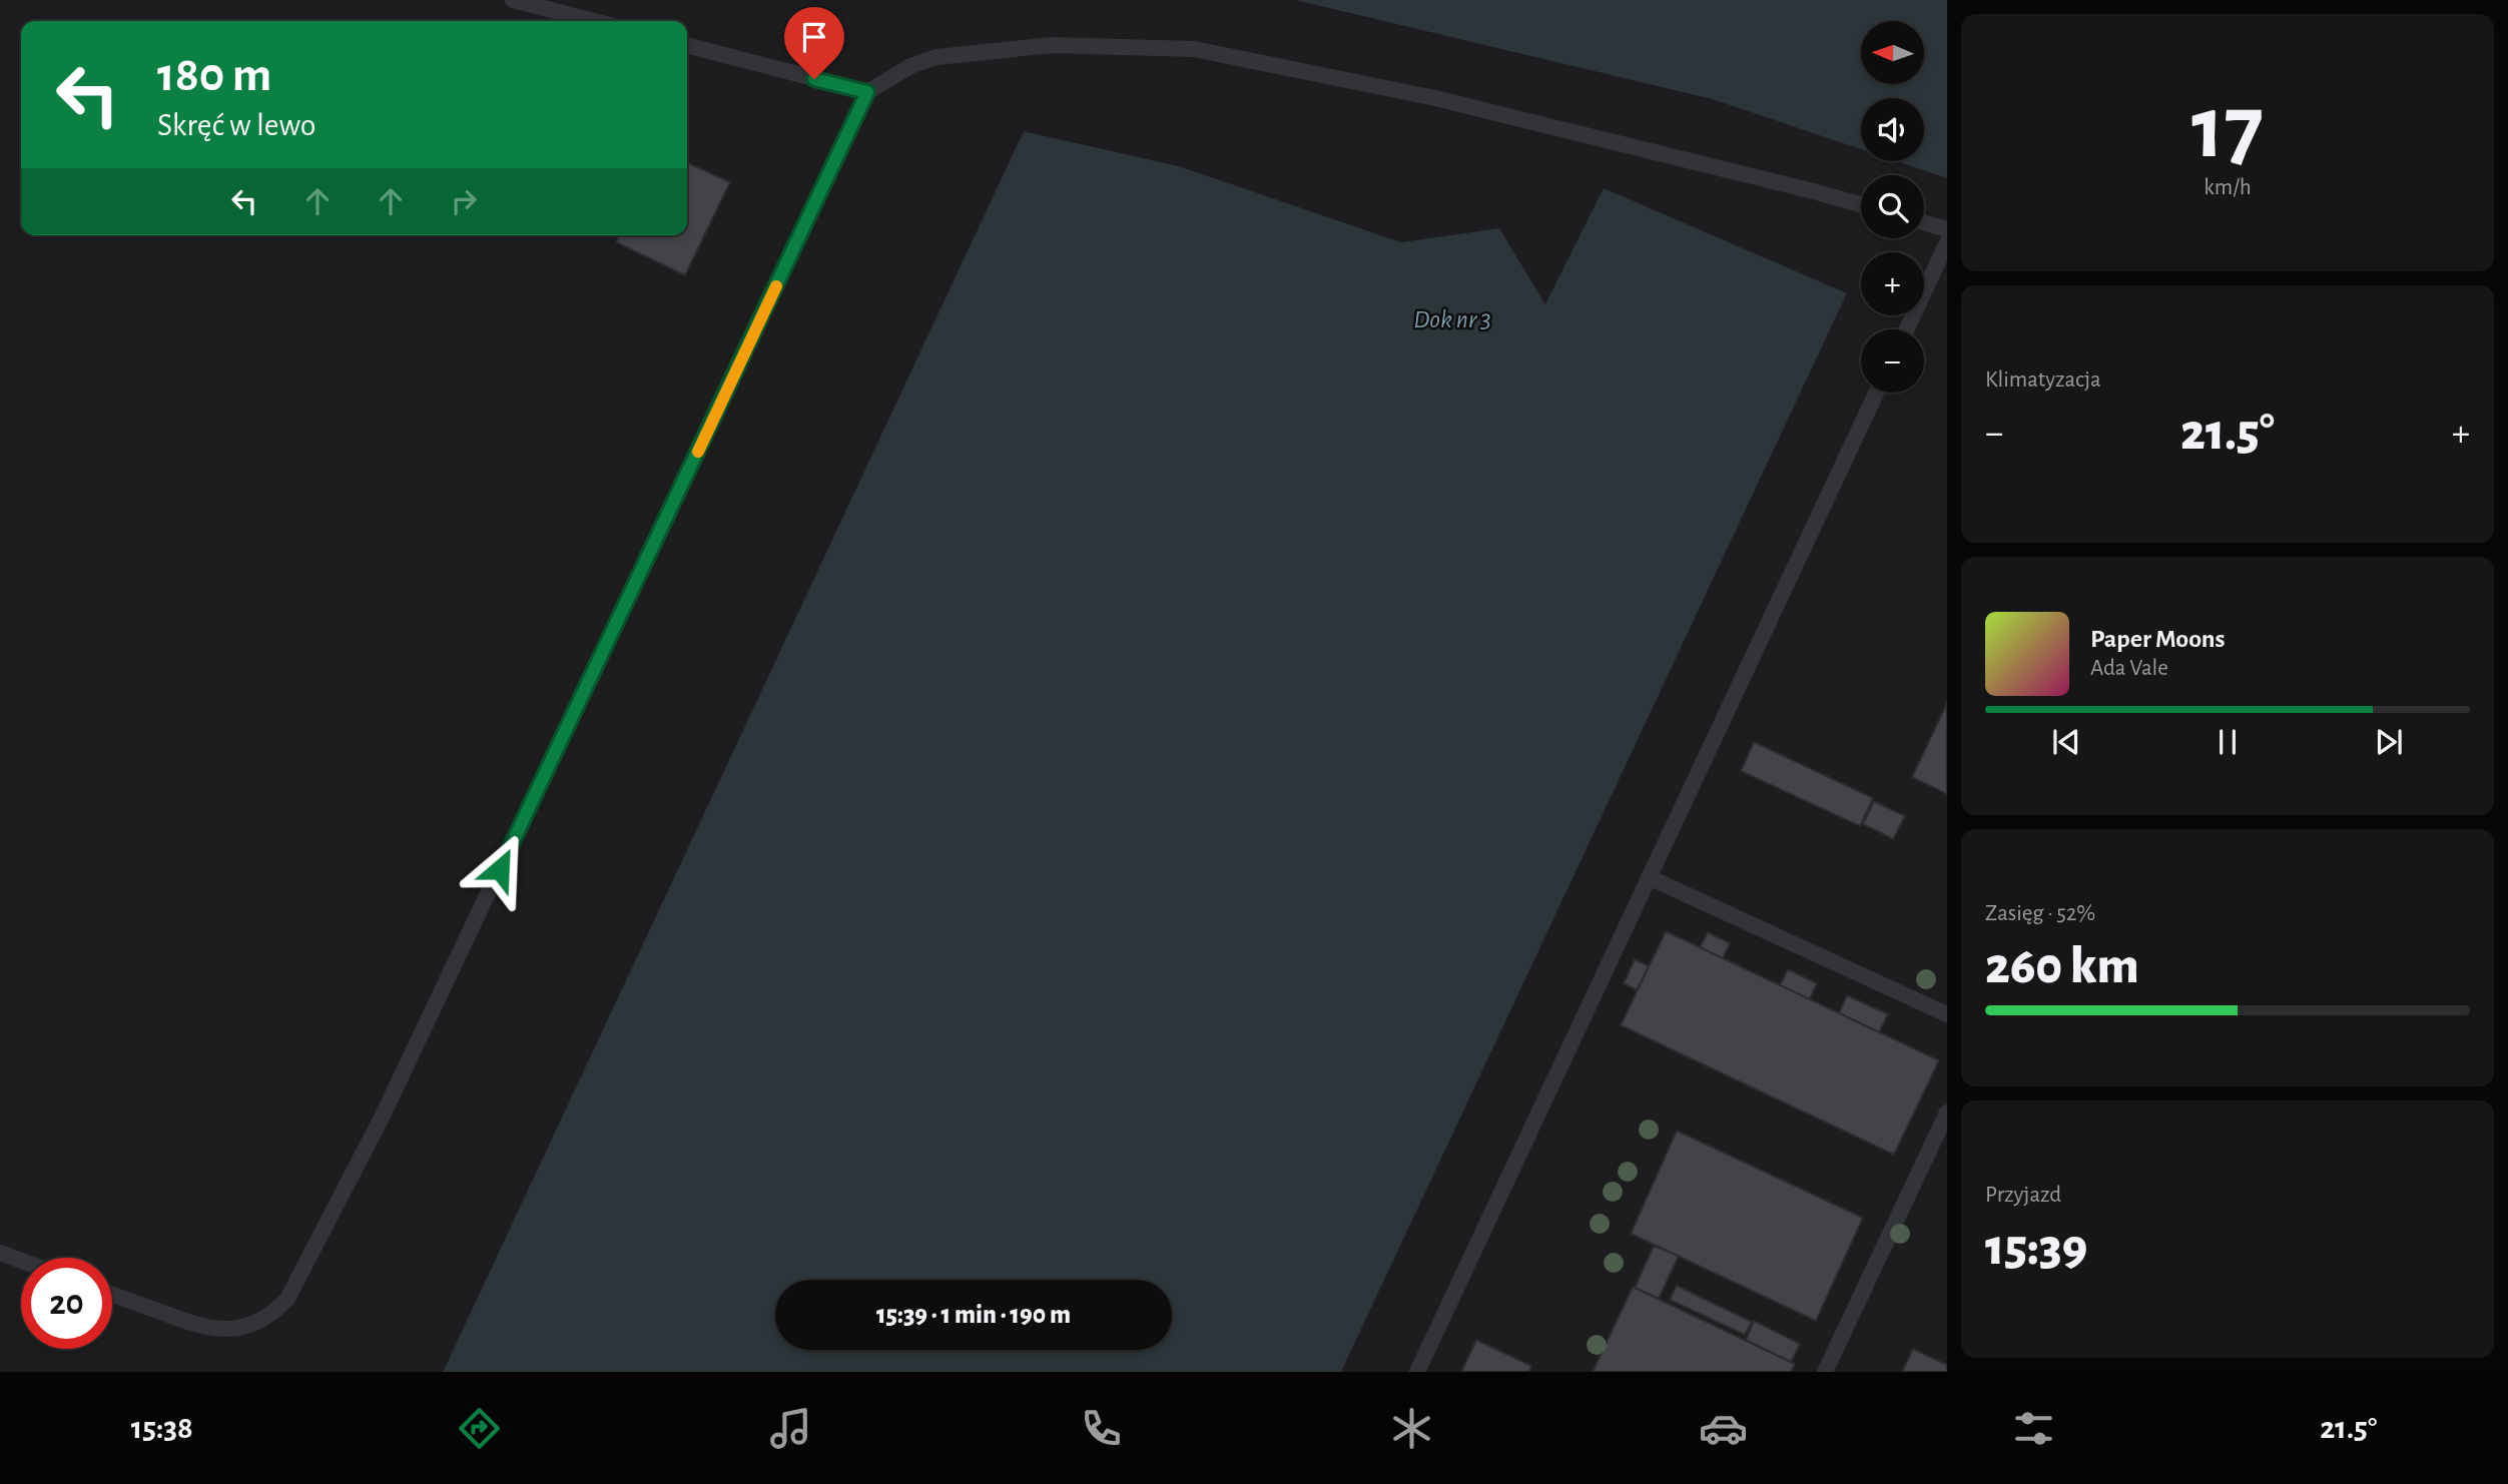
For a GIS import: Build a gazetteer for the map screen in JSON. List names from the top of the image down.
{
  "water": ["Dok nr 3"],
  "north": "left",
  "page": {
    "tile": [
      ["17", "km/h"],
      "Klimatyzacja",
      ["Zasięg · 52%", "260 km"],
      ["Przyjazd", "15:39"]
    ],
    "map_buttons": ["+", "−"],
    "turn": ["180 m", "Skręć w lewo"],
    "heat": ["−", "21.5°", "+"],
    "song": ["Paper Moons", "Ada Vale"],
    "limit": "20",
    "trip": "15:39 · 1 min · 190 m",
    "tabs": ["15:38", "21.5°"]
  }
}
